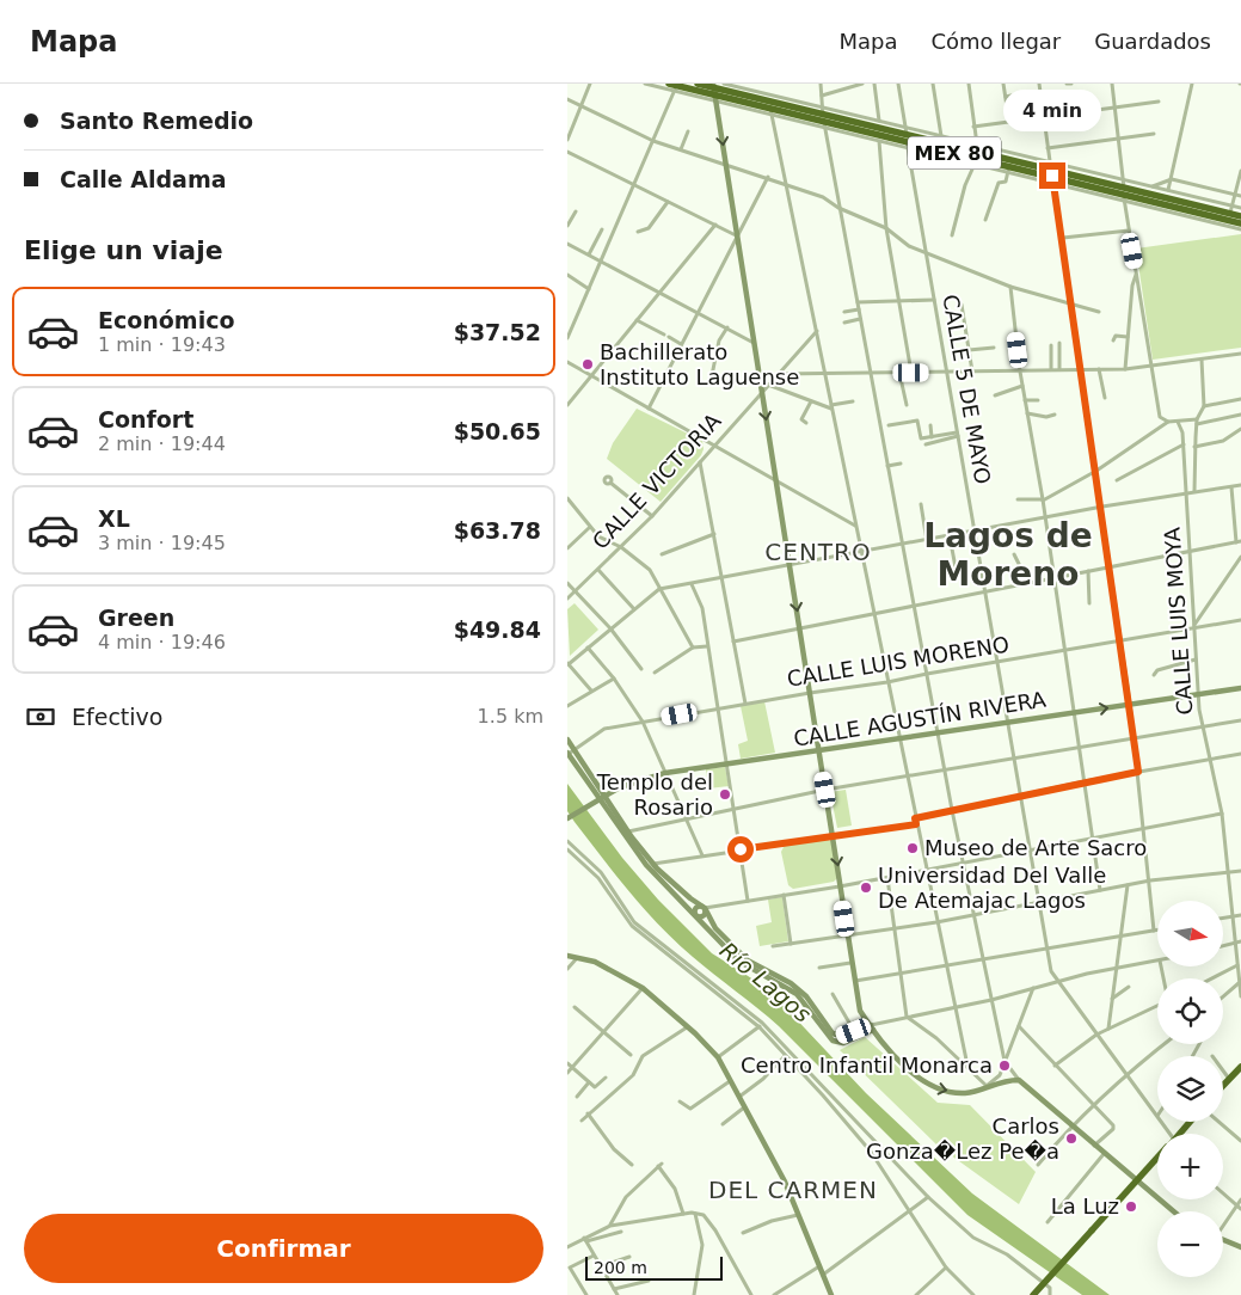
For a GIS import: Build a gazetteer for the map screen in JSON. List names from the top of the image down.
{
  "streets": {
    "highway": ["MEX 80"],
    "street": [
      "CALLE 5 DE MAYO",
      "CALLE VICTORIA",
      "CALLE LUIS MOYA",
      "CALLE LUIS MORENO",
      "CALLE AGUSTÍN RIVERA"
    ]
  },
  "crossings": [
    ["MEX 80", "CALLE 5 DE MAYO"],
    ["CALLE 5 DE MAYO", "CALLE LUIS MORENO"],
    ["CALLE 5 DE MAYO", "CALLE AGUSTÍN RIVERA"],
    ["CALLE LUIS MOYA", "CALLE LUIS MORENO"],
    ["CALLE LUIS MOYA", "CALLE AGUSTÍN RIVERA"]
  ],
  "districts": ["Lagos de Moreno", "CENTRO", "DEL CARMEN"],
  "water": ["Río Lagos"],
  "places": [
    "Bachillerato Instituto Laguense",
    "Templo del Rosario",
    "Museo de Arte Sacro",
    "Universidad Del Valle De Atemajac Lagos",
    "Centro Infantil Monarca",
    "Carlos Gonza�Lez Pe�a",
    "La Luz"
  ],
  "scale_bar": "200 m",
  "north": "right",
  "page": {
    "header": "Mapa",
    "nav": ["Mapa", "Cómo llegar", "Guardados"],
    "banner": ["Santo Remedio", "Calle Aldama"],
    "bubble": "4 min",
    "heading": "Elige un viaje",
    "list": [
      {
        "name": "Económico",
        "note": "1 min · 19:43",
        "value": "$37.52"
      },
      {
        "name": "Confort",
        "note": "2 min · 19:44",
        "value": "$50.65"
      },
      {
        "name": "XL",
        "note": "3 min · 19:45",
        "value": "$63.78"
      },
      {
        "name": "Green",
        "note": "4 min · 19:46",
        "value": "$49.84"
      }
    ],
    "pay": ["Efectivo", "1.5 km"],
    "map_buttons": ["+", "−"],
    "buttons": "Confirmar",
    "scale": "200 m"
  }
}
